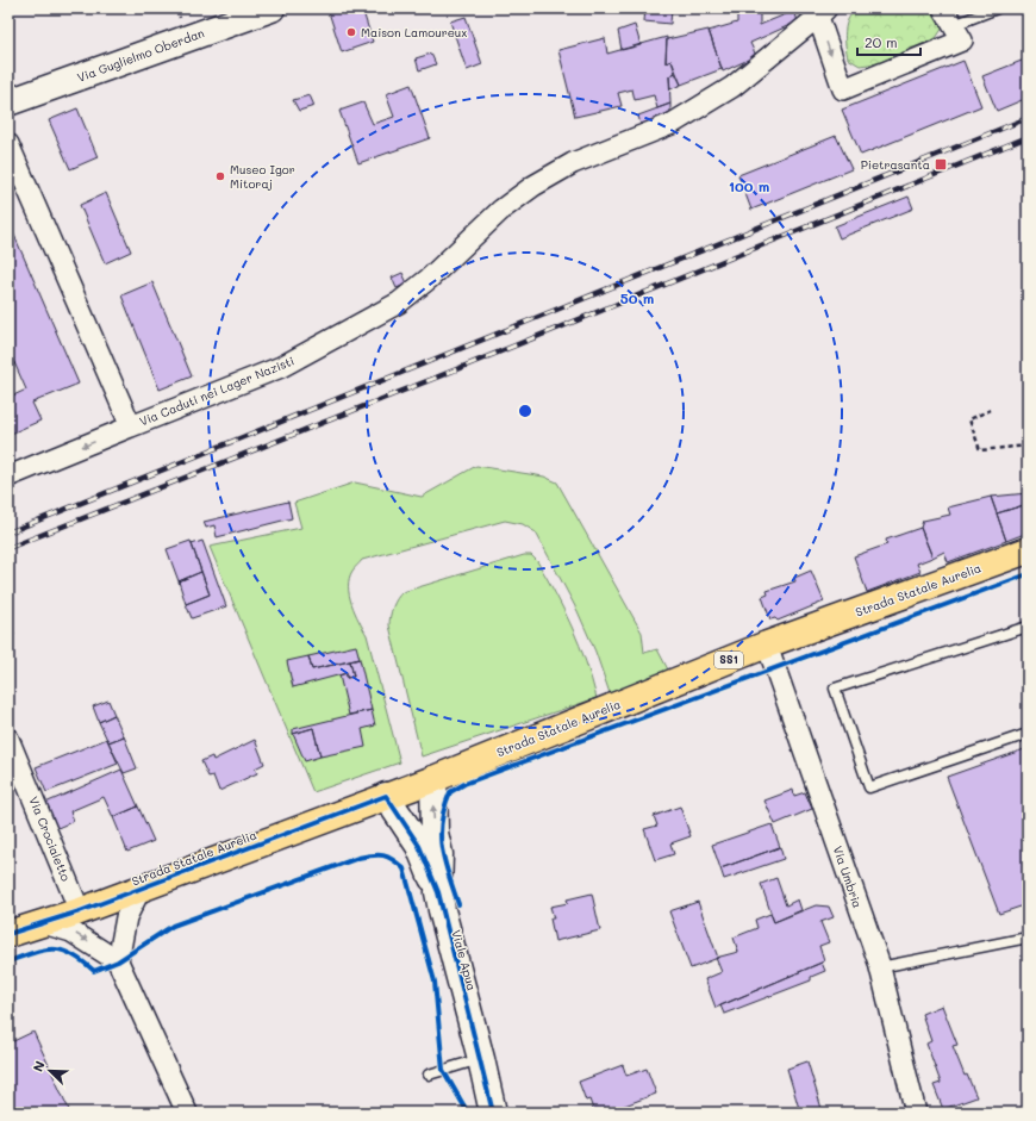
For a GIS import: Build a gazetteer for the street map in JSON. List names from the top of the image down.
{
  "streets": {
    "main road": ["Strada Statale Aurelia", "SS1"],
    "street": [
      "Via Guglielmo Oberdan",
      "Via Caduti nei Lager Nazisti",
      "Via Crocialetto",
      "Via Umbria",
      "Viale Apua"
    ]
  },
  "crossings": [
    ["Strada Statale Aurelia", "Via Crocialetto"],
    ["Strada Statale Aurelia", "Via Umbria"],
    ["Strada Statale Aurelia", "Viale Apua"]
  ],
  "places": {
    "other": ["Maison Lamoureux", "Museo Igor Mitoraj"],
    "transit": ["Pietrasanta"]
  },
  "scale_bar": "20 m",
  "north": "top left",
  "rings": ["100 m", "50 m"]
}
